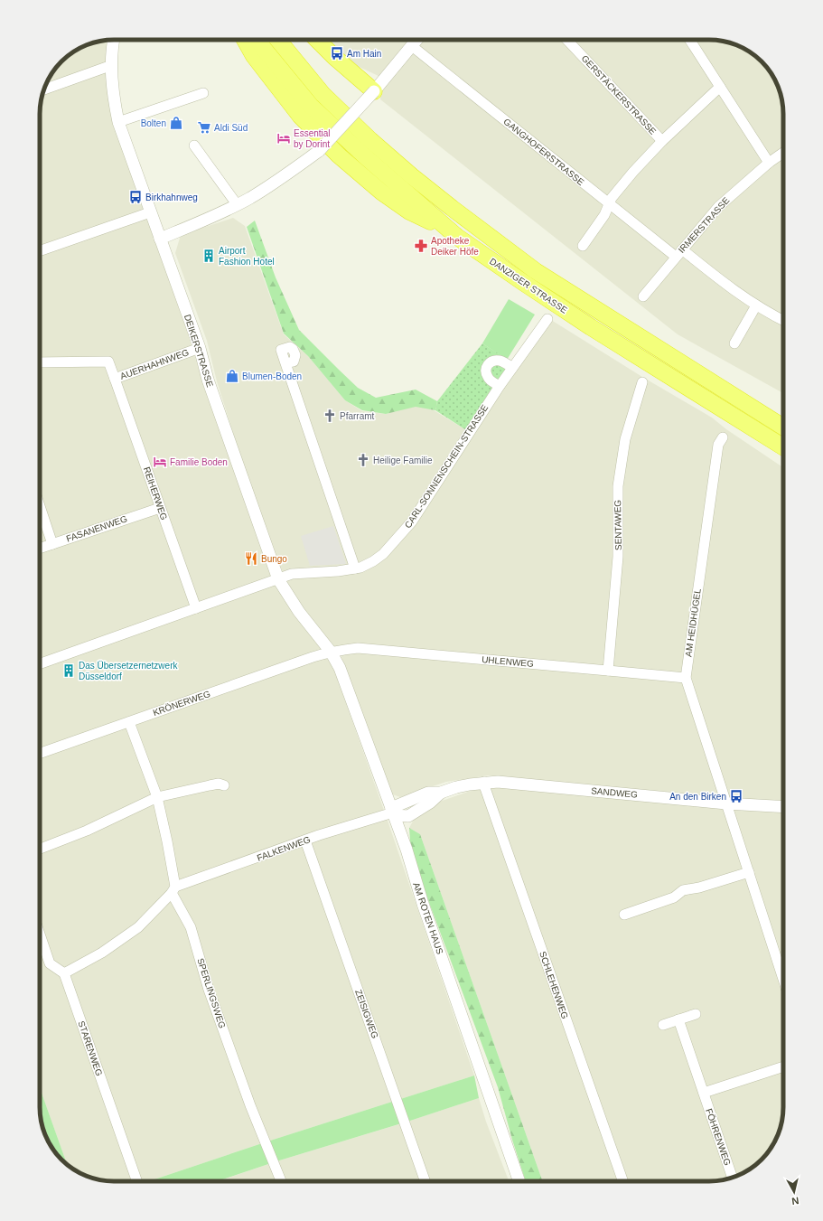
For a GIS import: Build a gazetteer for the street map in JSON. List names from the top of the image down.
{
  "streets": {
    "highway": ["DANZIGER STRASSE"],
    "street": [
      "GERSTÄCKERSTRASSE",
      "GANGHOFERSTRASSE",
      "IRMERSTRASSE",
      "DEIKERSTRASSE",
      "AUERHAHNWEG",
      "CARL-SONNENSCHEIN-STRASSE",
      "REIHERWEG",
      "SENTAWEG",
      "FASANENWEG",
      "AM HEIDHÜGEL",
      "UHLENWEG",
      "KRÖNERWEG",
      "SANDWEG",
      "FALKENWEG",
      "AM ROTEN HAUS",
      "SCHLEHENWEG",
      "SPERLINGSWEG",
      "ZEISIGWEG",
      "STARENWEG",
      "FÖHRENWEG"
    ]
  },
  "crossings": [
    ["GANGHOFERSTRASSE", "IRMERSTRASSE"],
    ["DEIKERSTRASSE", "AUERHAHNWEG"],
    ["DEIKERSTRASSE", "CARL-SONNENSCHEIN-STRASSE"],
    ["DEIKERSTRASSE", "UHLENWEG"],
    ["DEIKERSTRASSE", "KRÖNERWEG"],
    ["DEIKERSTRASSE", "AM ROTEN HAUS"],
    ["AUERHAHNWEG", "REIHERWEG"],
    ["REIHERWEG", "FASANENWEG"],
    ["SENTAWEG", "UHLENWEG"],
    ["AM HEIDHÜGEL", "UHLENWEG"],
    ["AM HEIDHÜGEL", "SANDWEG"],
    ["UHLENWEG", "KRÖNERWEG"],
    ["UHLENWEG", "AM ROTEN HAUS"],
    ["KRÖNERWEG", "AM ROTEN HAUS"],
    ["KRÖNERWEG", "SPERLINGSWEG"],
    ["SANDWEG", "FALKENWEG"],
    ["SANDWEG", "AM ROTEN HAUS"],
    ["SANDWEG", "SCHLEHENWEG"],
    ["FALKENWEG", "AM ROTEN HAUS"],
    ["FALKENWEG", "SPERLINGSWEG"],
    ["FALKENWEG", "ZEISIGWEG"],
    ["FALKENWEG", "STARENWEG"]
  ],
  "places": {
    "bus stop": ["Am Hain", "Birkhahnweg", "An den Birken"],
    "shop": ["Bolten", "Blumen-Boden"],
    "supermarket": ["Aldi Süd"],
    "hotel": ["Essential by Dorint", "Familie Boden"],
    "pharmacy": ["Apotheke Deiker Höfe"],
    "building": ["Airport Fashion Hotel", "Das Übersetzernetzwerk Düsseldorf"],
    "church": ["Pfarramt", "Heilige Familie"],
    "restaurant": ["Bungo"]
  },
  "north": "bottom"
}
